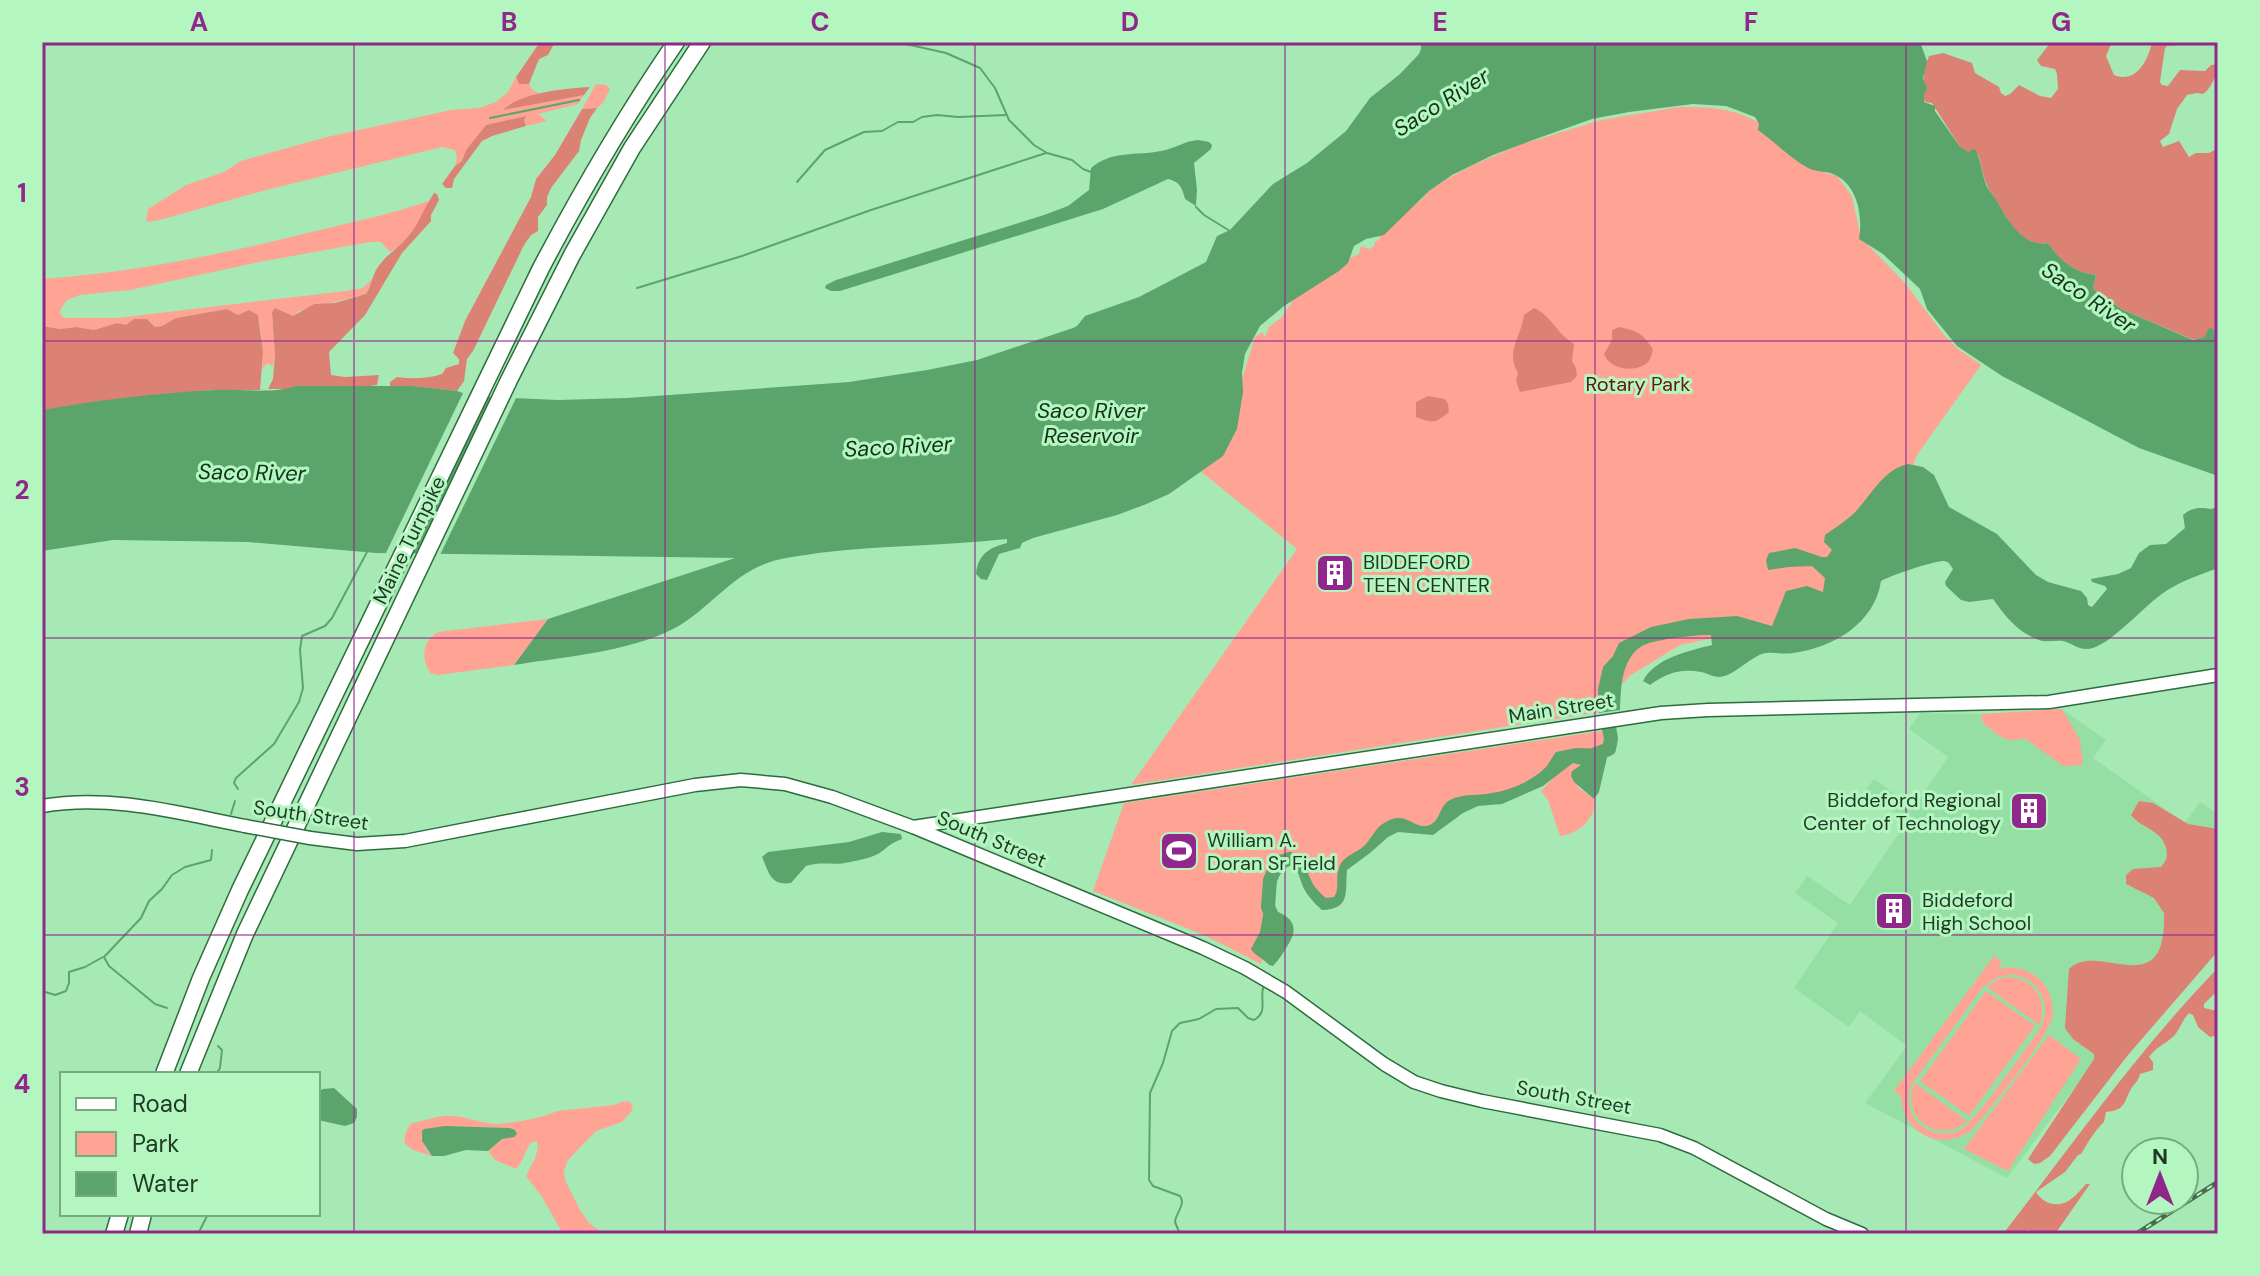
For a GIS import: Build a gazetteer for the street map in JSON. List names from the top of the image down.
{
  "streets": {
    "highway": ["Maine Turnpike"],
    "street": ["Main Street", "South Street"]
  },
  "crossings": [
    ["Main Street", "South Street"]
  ],
  "water": ["Saco River", "Saco River Reservoir"],
  "parks": ["Rotary Park"],
  "places": {
    "building": ["BIDDEFORD TEEN CENTER", "Biddeford Regional Center of Technology", "Biddeford High School"],
    "sports": ["William A. Doran Sr Field"]
  },
  "legend": ["Road", "Park", "Water"],
  "north": "top",
  "grid": {
    "columns": [
      "A",
      "B",
      "C",
      "D",
      "E",
      "F",
      "G"
    ],
    "rows": [
      "1",
      "2",
      "3",
      "4"
    ]
  }
}
